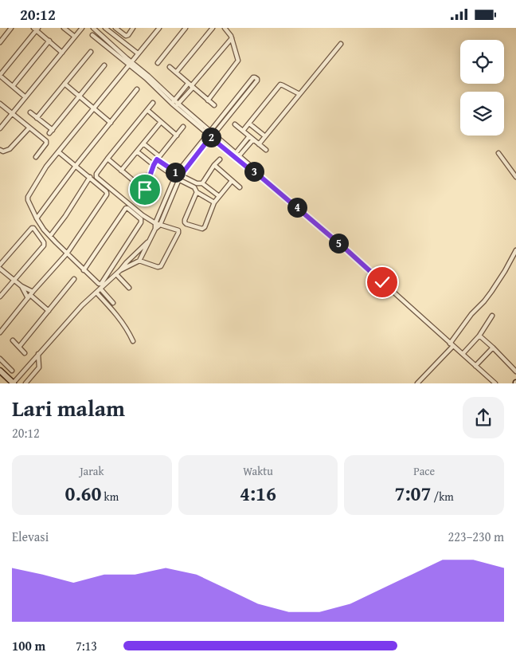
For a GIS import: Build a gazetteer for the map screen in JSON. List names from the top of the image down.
{
  "page": {
    "status": "20:12",
    "pins": [
      "2",
      "3",
      "1",
      "4",
      "5"
    ],
    "heading": ["Lari malam", "20:12"],
    "stats": [
      ["Jarak", "0.60 km"],
      ["Waktu", "4:16"],
      ["Pace", "7:07 /km"]
    ],
    "chart": ["Elevasi", "223–230 m"],
    "list": [
      {
        "name": "100 m",
        "note": "7:13"
      }
    ]
  }
}
